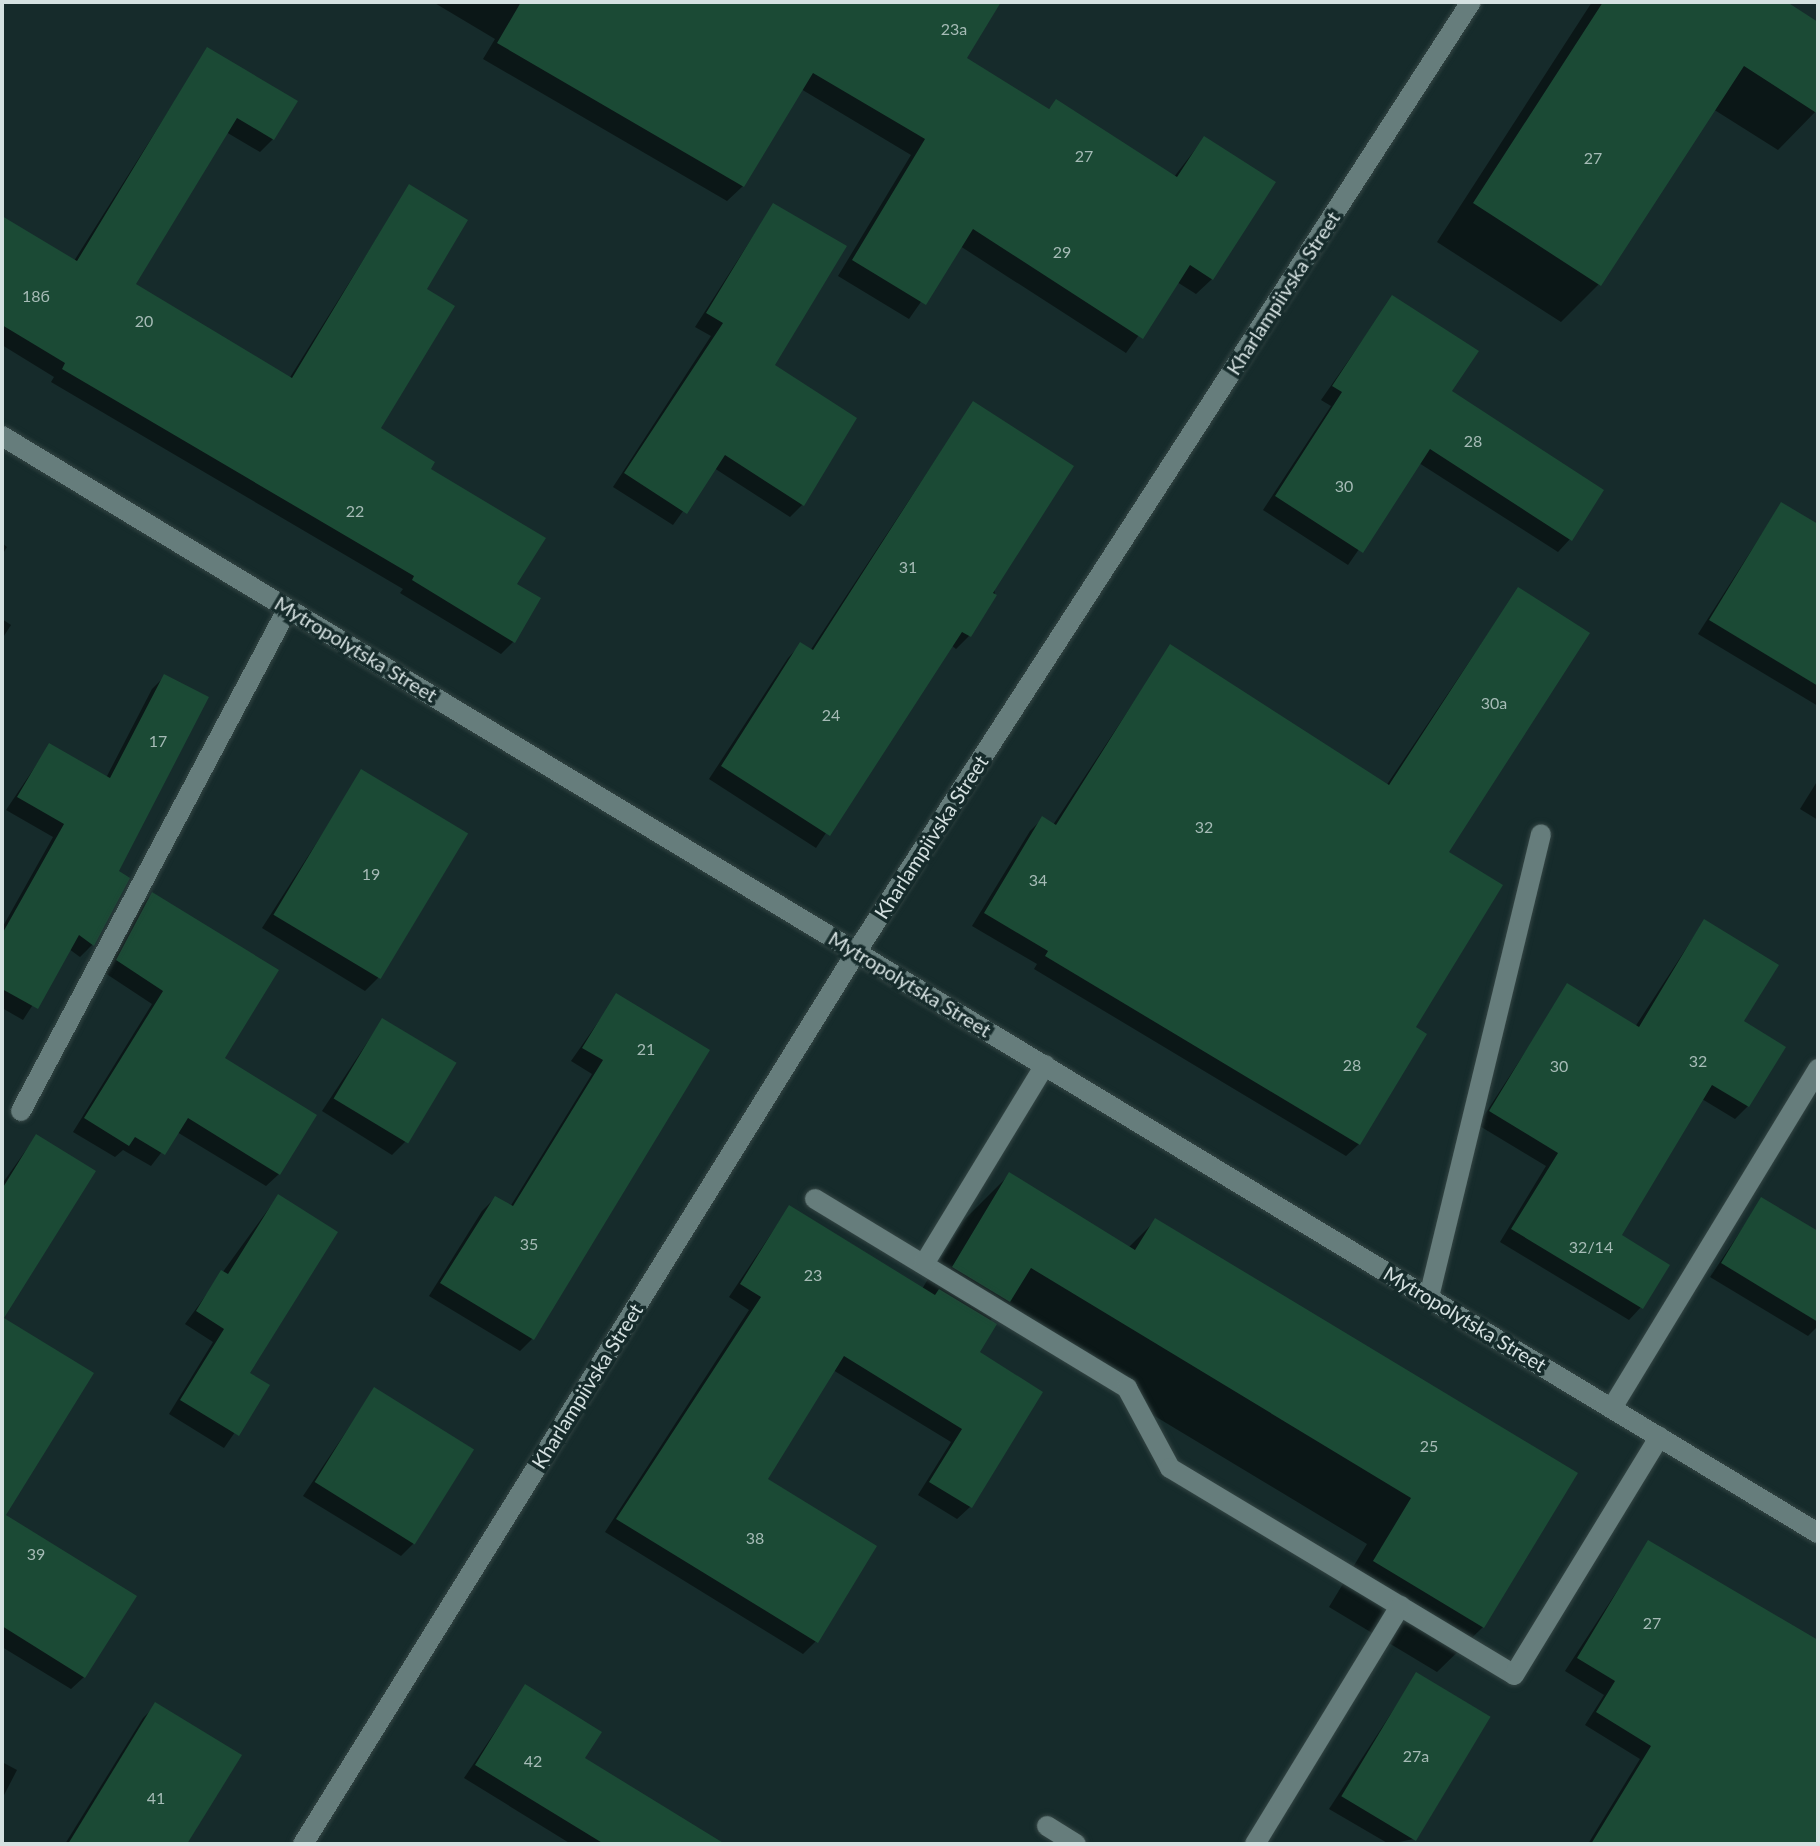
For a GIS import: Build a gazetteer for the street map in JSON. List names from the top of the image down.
{
  "streets": {
    "street": ["Kharlampiivska Street", "Mytropolytska Street"]
  },
  "crossings": [
    ["Kharlampiivska Street", "Mytropolytska Street"]
  ],
  "house_numbers": [
    "23а",
    "27",
    "27",
    "29",
    "18б",
    "20",
    "28",
    "30",
    "22",
    "31",
    "30а",
    "24",
    "17",
    "32",
    "19",
    "34",
    "21",
    "32",
    "28",
    "30",
    "35",
    "32/14",
    "23",
    "25",
    "38",
    "39",
    "27",
    "27а",
    "42",
    "41"
  ]
}
